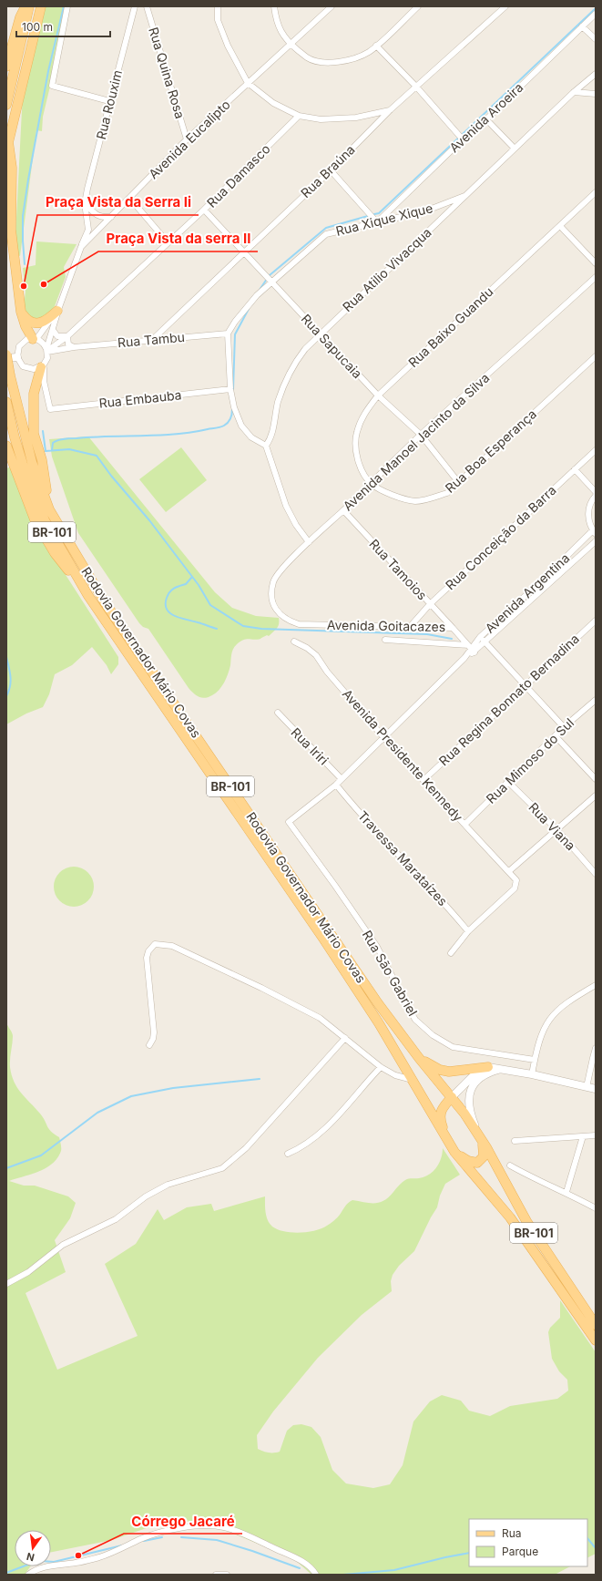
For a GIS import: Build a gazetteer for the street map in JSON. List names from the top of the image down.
{
  "streets": {
    "main road": ["BR-101", "Rodovia Governador Mário Covas"],
    "street": [
      "Rua Quina Rosa",
      "Rua Rouxim",
      "Avenida Aroeira",
      "Avenida Eucalipto",
      "Rua Braúna",
      "Rua Damasco",
      "Rua Xique Xique",
      "Rua Atilio Vivacqua",
      "Rua Baixo Guandu",
      "Rua Tambu",
      "Rua Sapucaia",
      "Rua Embauba",
      "Avenida Manoel Jacinto da Silva",
      "Rua Boa Esperança",
      "Rua Conceição da Barra",
      "Rua Tamoios",
      "Avenida Argentina",
      "Avenida Goitacazes",
      "Rua Regina Bonnato Bernadina",
      "Rua Iriri",
      "Avenida Presidente Kennedy",
      "Rua Mimoso do Sul",
      "Rua Viana",
      "Travessa Marataízes",
      "Rua São Gabriel"
    ]
  },
  "crossings": [
    ["Rua Quina Rosa", "Avenida Eucalipto"],
    ["Rua Rouxim", "Avenida Eucalipto"],
    ["Avenida Aroeira", "Rua Xique Xique"],
    ["Avenida Eucalipto", "Rua Damasco"],
    ["Avenida Eucalipto", "Rua Tambu"],
    ["Avenida Eucalipto", "Rua Embauba"],
    ["Rua Braúna", "Rua Tambu"],
    ["Rua Braúna", "Rua Sapucaia"],
    ["Rua Damasco", "Rua Tambu"],
    ["Rua Damasco", "Rua Sapucaia"],
    ["Rua Damasco", "Rua Embauba"],
    ["Rua Xique Xique", "Rua Atilio Vivacqua"],
    ["Rua Xique Xique", "Rua Tambu"],
    ["Rua Xique Xique", "Rua Sapucaia"],
    ["Rua Atilio Vivacqua", "Rua Sapucaia"],
    ["Rua Baixo Guandu", "Rua Sapucaia"],
    ["Rua Baixo Guandu", "Avenida Manoel Jacinto da Silva"],
    ["Rua Baixo Guandu", "Rua Boa Esperança"],
    ["Rua Tambu", "Rua Embauba"],
    ["Rua Sapucaia", "Avenida Manoel Jacinto da Silva"],
    ["Rua Sapucaia", "Rua Boa Esperança"],
    ["Avenida Manoel Jacinto da Silva", "Rua Boa Esperança"],
    ["Avenida Manoel Jacinto da Silva", "Rua Tamoios"],
    ["Avenida Manoel Jacinto da Silva", "Avenida Goitacazes"],
    ["Rua Conceição da Barra", "Rua Tamoios"],
    ["Rua Conceição da Barra", "Avenida Goitacazes"],
    ["Rua Tamoios", "Avenida Goitacazes"],
    ["Avenida Argentina", "Avenida Goitacazes"],
    ["Avenida Argentina", "Rua Iriri"],
    ["Avenida Argentina", "Avenida Presidente Kennedy"],
    ["Avenida Argentina", "Travessa Marataízes"],
    ["Avenida Argentina", "Rua São Gabriel"],
    ["Rua Regina Bonnato Bernadina", "Avenida Presidente Kennedy"],
    ["Avenida Presidente Kennedy", "Rua Mimoso do Sul"],
    ["Rua Mimoso do Sul", "Rua Viana"]
  ],
  "places": ["Praça Vista da serra II", "Praça Vista da Serra Ii", "Córrego Jacaré"],
  "legend": ["Rua", "Parque"],
  "scale_bar": "100 m",
  "north": "bottom"
}
